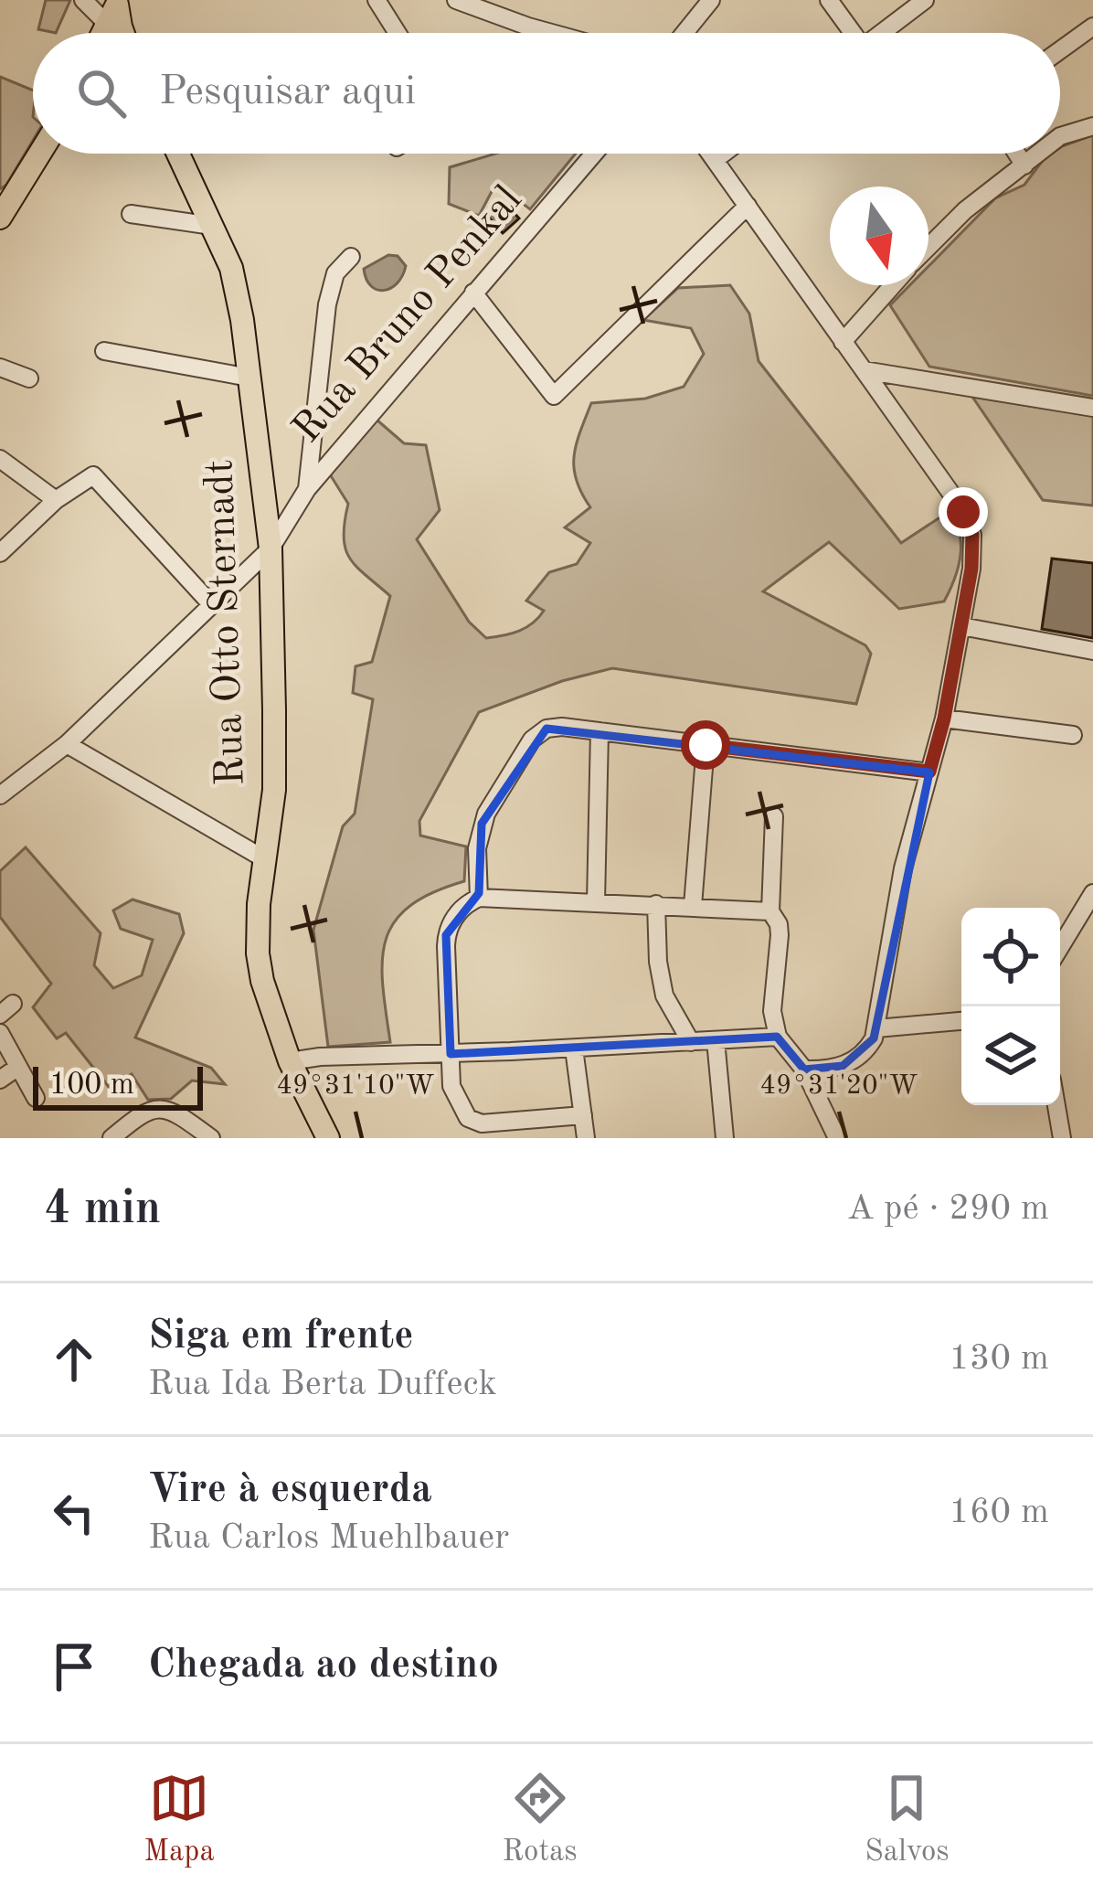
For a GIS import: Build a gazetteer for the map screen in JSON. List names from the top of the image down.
{
  "streets": {
    "main road": ["Rua Otto Sternadt"],
    "street": ["Rua Bruno Penkal"]
  },
  "crossings": [
    ["Rua Bruno Penkal", "Rua Otto Sternadt"]
  ],
  "scale_bar": "100 m",
  "north": "bottom",
  "page": {
    "search": "Pesquisar aqui",
    "scale": "100 m",
    "heading": ["4 min", "A pé · 290 m"],
    "list": [
      ["Siga em frente", "Rua Ida Berta Duffeck", "130 m"],
      ["Vire à esquerda", "Rua Carlos Muehlbauer", "160 m"],
      "Chegada ao destino"
    ],
    "nav": ["Mapa", "Rotas", "Salvos"]
  },
  "coordinates": ["49°31'10\"W", "49°31'20\"W"]
}
